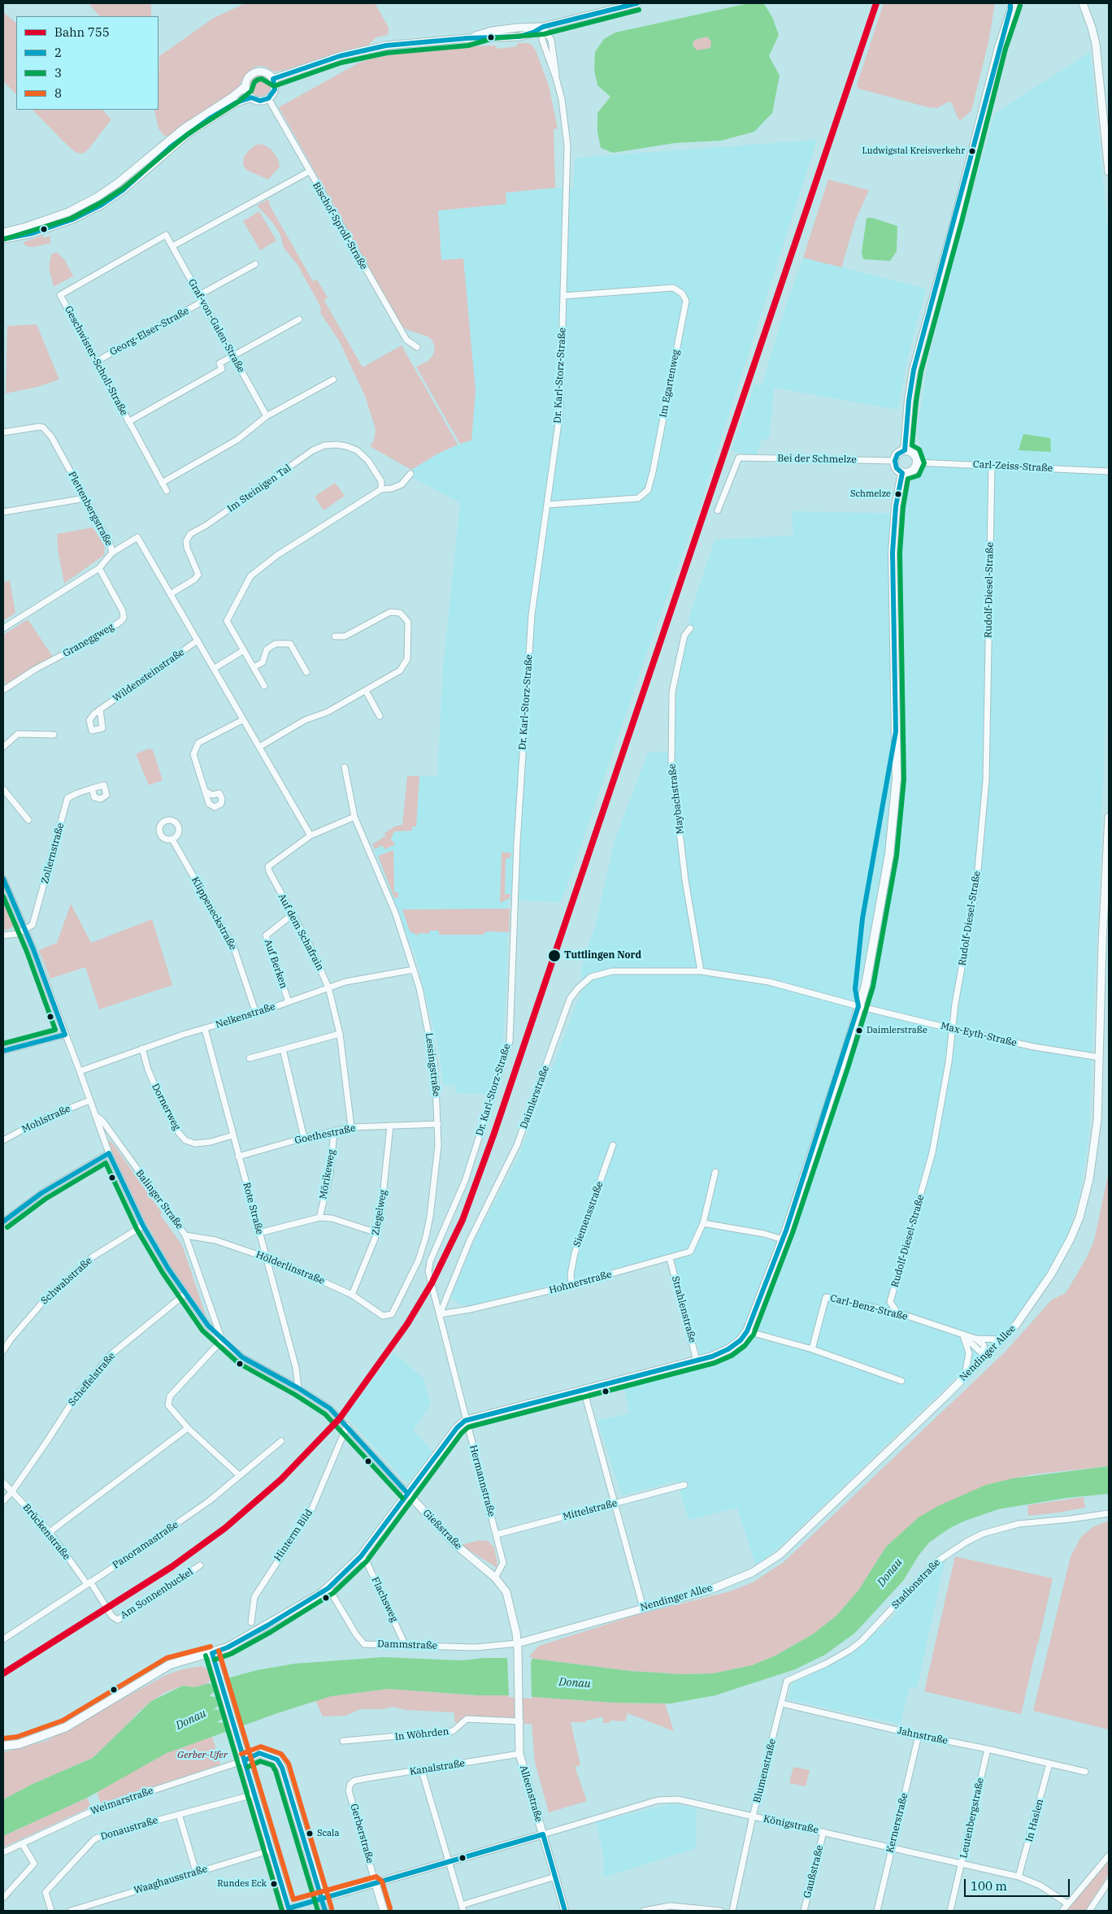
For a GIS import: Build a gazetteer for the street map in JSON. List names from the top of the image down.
{
  "streets": {
    "street": [
      "Bischof-Sproll-Straße",
      "Graf-von-Galen-Straße",
      "Georg-Elser-Straße",
      "Geschwister-Scholl-Straße",
      "Dr. Karl-Storz-Straße",
      "Im Egartenweg",
      "Bei der Schmelze",
      "Carl-Zeiss-Straße",
      "Im Steinigen Tal",
      "Plettenbergstraße",
      "Rudolf-Diesel-Straße",
      "Graneggweg",
      "Wildensteinstraße",
      "Maybachstraße",
      "Zollernstraße",
      "Klippeneckstraße",
      "Auf dem Schafrain",
      "Auf Berken",
      "Nelkenstraße",
      "Max-Eyth-Straße",
      "Lessingstraße",
      "Daimlerstraße",
      "Dornerweg",
      "Mohlstraße",
      "Goethestraße",
      "Mörikeweg",
      "Balinger Straße",
      "Rote Straße",
      "Ziegelweg",
      "Siemensstraße",
      "Hölderlinstraße",
      "Schwabstraße",
      "Hohnerstraße",
      "Carl-Benz-Straße",
      "Strahlenstraße",
      "Nendinger Allee",
      "Scheffelstraße",
      "Hermannstraße",
      "Mittelstraße",
      "Gießstraße",
      "Brückenstraße",
      "Hinterm Bild",
      "Panoramastraße",
      "Stadionstraße",
      "Am Sonnenbuckel",
      "Flachsweg",
      "Dammstraße",
      "In Wöhrden",
      "Jahnstraße",
      "Kanalstraße",
      "Blumenstraße",
      "Alleenstraße",
      "Weimarstraße",
      "Leutenbergstraße",
      "In Haslen",
      "Kernerstraße",
      "Königstraße",
      "Donaustraße",
      "Gerberstraße",
      "Gaußstraße",
      "Waaghausstraße"
    ]
  },
  "crossings": [
    ["Graf-von-Galen-Straße", "Georg-Elser-Straße"],
    ["Graf-von-Galen-Straße", "Geschwister-Scholl-Straße"],
    ["Georg-Elser-Straße", "Geschwister-Scholl-Straße"],
    ["Dr. Karl-Storz-Straße", "Im Egartenweg"],
    ["Dr. Karl-Storz-Straße", "Daimlerstraße"],
    ["Dr. Karl-Storz-Straße", "Hohnerstraße"],
    ["Dr. Karl-Storz-Straße", "Hermannstraße"],
    ["Bei der Schmelze", "Carl-Zeiss-Straße"],
    ["Carl-Zeiss-Straße", "Rudolf-Diesel-Straße"],
    ["Plettenbergstraße", "Graneggweg"],
    ["Rudolf-Diesel-Straße", "Max-Eyth-Straße"],
    ["Rudolf-Diesel-Straße", "Carl-Benz-Straße"],
    ["Maybachstraße", "Daimlerstraße"],
    ["Zollernstraße", "Balinger Straße"],
    ["Klippeneckstraße", "Nelkenstraße"],
    ["Auf dem Schafrain", "Auf Berken"],
    ["Auf dem Schafrain", "Nelkenstraße"],
    ["Auf dem Schafrain", "Goethestraße"],
    ["Auf Berken", "Nelkenstraße"],
    ["Nelkenstraße", "Lessingstraße"],
    ["Nelkenstraße", "Dornerweg"],
    ["Nelkenstraße", "Balinger Straße"],
    ["Nelkenstraße", "Rote Straße"],
    ["Max-Eyth-Straße", "Daimlerstraße"],
    ["Max-Eyth-Straße", "Nendinger Allee"],
    ["Lessingstraße", "Goethestraße"],
    ["Lessingstraße", "Hölderlinstraße"],
    ["Daimlerstraße", "Hohnerstraße"],
    ["Daimlerstraße", "Hermannstraße"],
    ["Dornerweg", "Rote Straße"],
    ["Mohlstraße", "Balinger Straße"],
    ["Goethestraße", "Mörikeweg"],
    ["Goethestraße", "Rote Straße"],
    ["Goethestraße", "Ziegelweg"],
    ["Balinger Straße", "Rote Straße"],
    ["Balinger Straße", "Hölderlinstraße"],
    ["Balinger Straße", "Schwabstraße"],
    ["Balinger Straße", "Scheffelstraße"],
    ["Balinger Straße", "Gießstraße"],
    ["Balinger Straße", "Hinterm Bild"],
    ["Rote Straße", "Hölderlinstraße"],
    ["Ziegelweg", "Hölderlinstraße"],
    ["Siemensstraße", "Hohnerstraße"],
    ["Hohnerstraße", "Strahlenstraße"],
    ["Hohnerstraße", "Hermannstraße"],
    ["Carl-Benz-Straße", "Nendinger Allee"],
    ["Nendinger Allee", "Dammstraße"],
    ["Nendinger Allee", "Alleenstraße"],
    ["Scheffelstraße", "Brückenstraße"],
    ["Hermannstraße", "Mittelstraße"],
    ["Hermannstraße", "Gießstraße"],
    ["Gießstraße", "Hinterm Bild"],
    ["Brückenstraße", "Panoramastraße"],
    ["Brückenstraße", "Am Sonnenbuckel"],
    ["Stadionstraße", "Jahnstraße"],
    ["Stadionstraße", "Blumenstraße"],
    ["Flachsweg", "Dammstraße"],
    ["Dammstraße", "Alleenstraße"],
    ["In Wöhrden", "Alleenstraße"],
    ["Jahnstraße", "Blumenstraße"],
    ["Jahnstraße", "Leutenbergstraße"],
    ["Jahnstraße", "In Haslen"],
    ["Jahnstraße", "Kernerstraße"],
    ["Kanalstraße", "Alleenstraße"],
    ["Kanalstraße", "Gerberstraße"],
    ["Blumenstraße", "Königstraße"],
    ["Alleenstraße", "Königstraße"],
    ["Leutenbergstraße", "Königstraße"],
    ["In Haslen", "Königstraße"],
    ["Kernerstraße", "Königstraße"],
    ["Königstraße", "Gerberstraße"],
    ["Königstraße", "Gaußstraße"]
  ],
  "water": ["Donau"],
  "parks": ["Gerber-Ufer"],
  "places": [
    "Ludwigstal Kreisverkehr",
    "Schmelze",
    "Tuttlingen Nord",
    "Daimlerstraße",
    "Scala",
    "Rundes Eck"
  ],
  "lines": [
    "rail line 755",
    "transit line 2",
    "transit line 3",
    "transit line 8"
  ],
  "legend": [
    "Bahn 755",
    "2",
    "3",
    "8"
  ],
  "scale_bar": "100 m"
}
